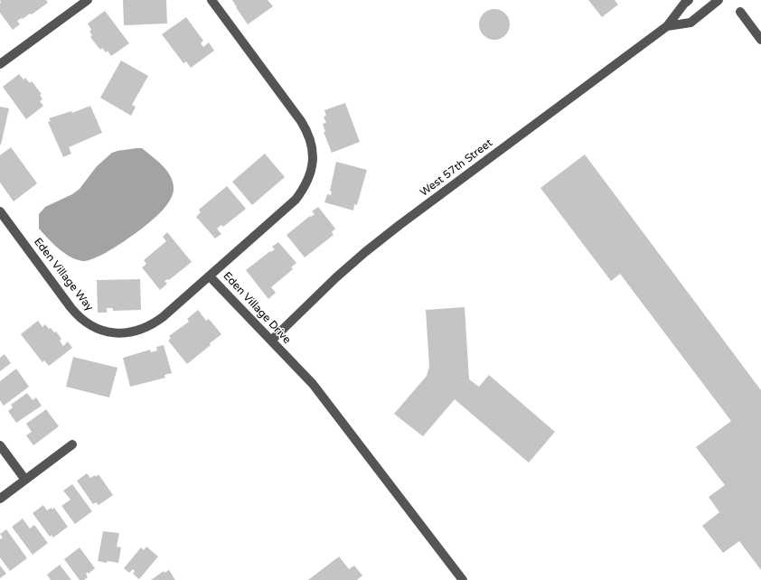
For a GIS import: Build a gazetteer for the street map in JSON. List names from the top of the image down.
{
  "streets": {
    "street": ["West 57th Street", "Eden Village Way", "Eden Village Drive"]
  },
  "crossings": [
    ["West 57th Street", "Eden Village Drive"],
    ["Eden Village Way", "Eden Village Drive"]
  ]
}
